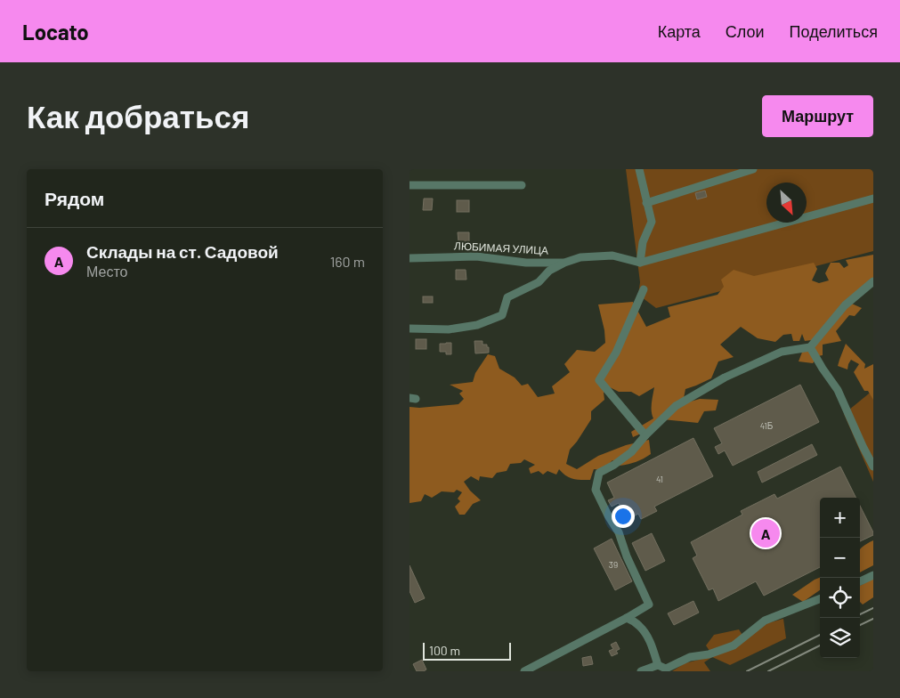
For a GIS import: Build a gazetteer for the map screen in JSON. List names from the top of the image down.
{
  "streets": {
    "street": ["ЛЮБИМАЯ УЛИЦА"]
  },
  "house_numbers": ["41Б", "41", "39"],
  "scale_bar": "100 m",
  "north": "bottom right",
  "page": {
    "header": "Locato",
    "nav": ["Карта", "Слои", "Поделиться"],
    "buttons": "Маршрут",
    "title": "Как добраться",
    "heading": "Рядом",
    "list": [
      {
        "mark": "A",
        "name": "Склады на ст. Садовой",
        "note": "Место",
        "value": "160 m"
      }
    ],
    "map_buttons": ["+", "−"],
    "pins": "A",
    "scale": "100 m"
  }
}
